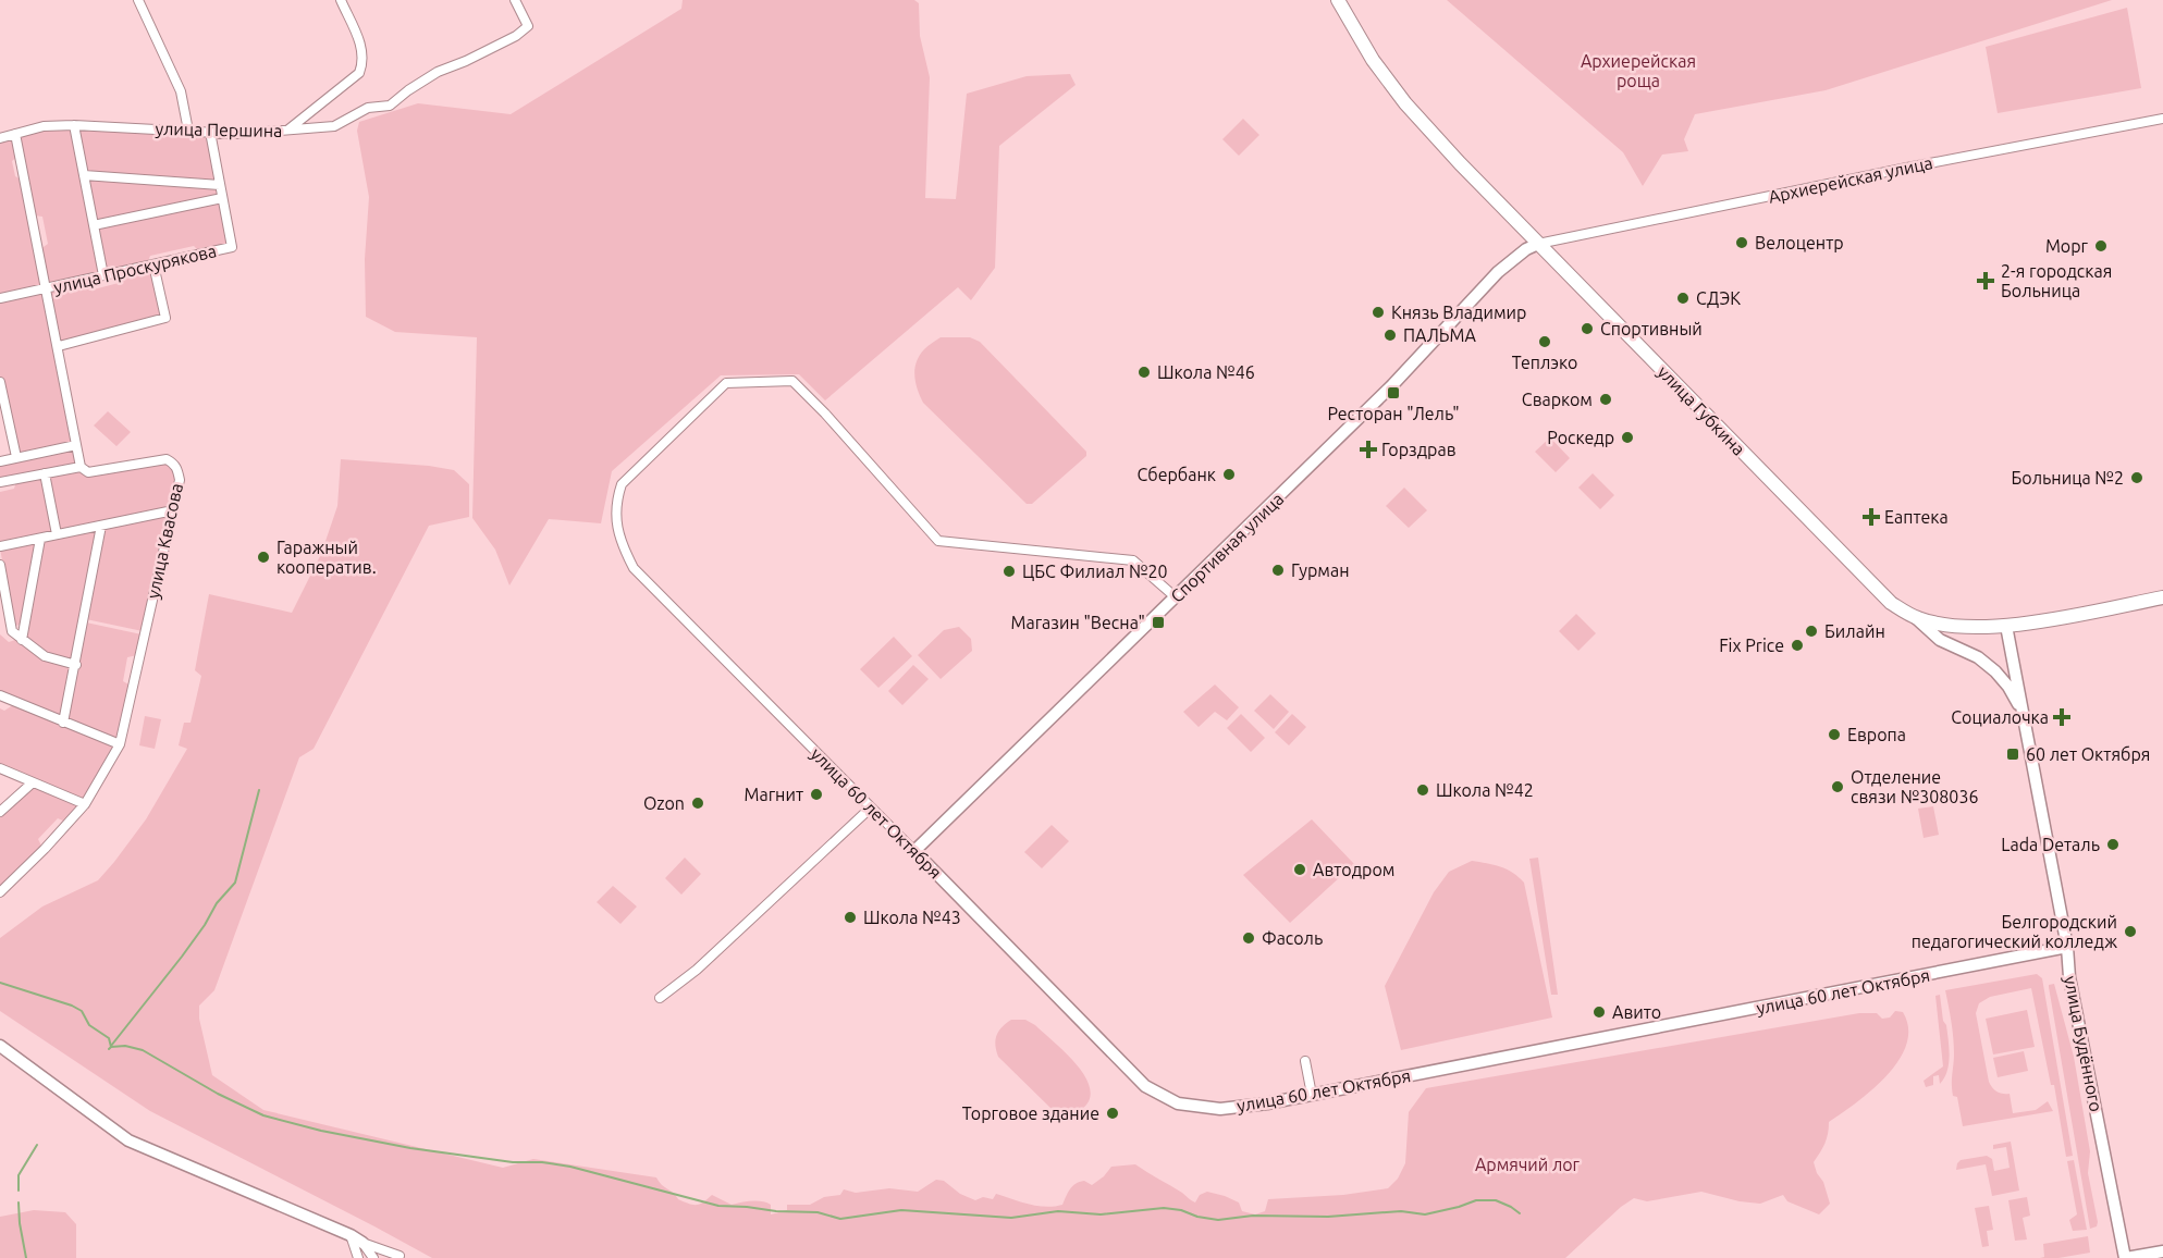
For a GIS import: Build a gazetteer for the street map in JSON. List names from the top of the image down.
{
  "streets": {
    "main road": ["улица Губкина"],
    "street": [
      "улица Першина",
      "Архиерейская улица",
      "улица Проскурякова",
      "улица Квасова",
      "Спортивная улица",
      "улица 60 лет Октября",
      "улица Будённого"
    ]
  },
  "crossings": [
    ["улица Першина", "улица Проскурякова"],
    ["Архиерейская улица", "улица Губкина"],
    ["Архиерейская улица", "Спортивная улица"],
    ["улица Губкина", "Спортивная улица"],
    ["улица Губкина", "улица Будённого"],
    ["Спортивная улица", "улица 60 лет Октября"],
    ["улица 60 лет Октября", "улица Будённого"]
  ],
  "parks": ["Архиерейская роща", "Армячий лог"],
  "places": {
    "other": [
      "Велоцентр",
      "Морг",
      "СДЭК",
      "Князь Владимир",
      "Спортивный",
      "ПАЛЬМА",
      "Теплэко",
      "Школа №46",
      "Сварком",
      "Роскедр",
      "Сбербанк",
      "Больница №2",
      "Гаражный кооператив.",
      "Гурман",
      "ЦБС Филиал №20",
      "Билайн",
      "Fix Price",
      "Европа",
      "Отделение связи №308036",
      "Школа №42",
      "Магнит",
      "Ozon",
      "Lada Dеталь",
      "Автодром",
      "Школа №43",
      "Белгородский педагогический колледж",
      "Фасоль",
      "Авито",
      "Торговое здание"
    ],
    "health": [
      "2-я городская Больница",
      "Горздрав",
      "Еаптека",
      "Социалочка"
    ],
    "transit": ["Ресторан \"Лель\"", "Магазин \"Весна\"", "60 лет Октября"]
  }
}
